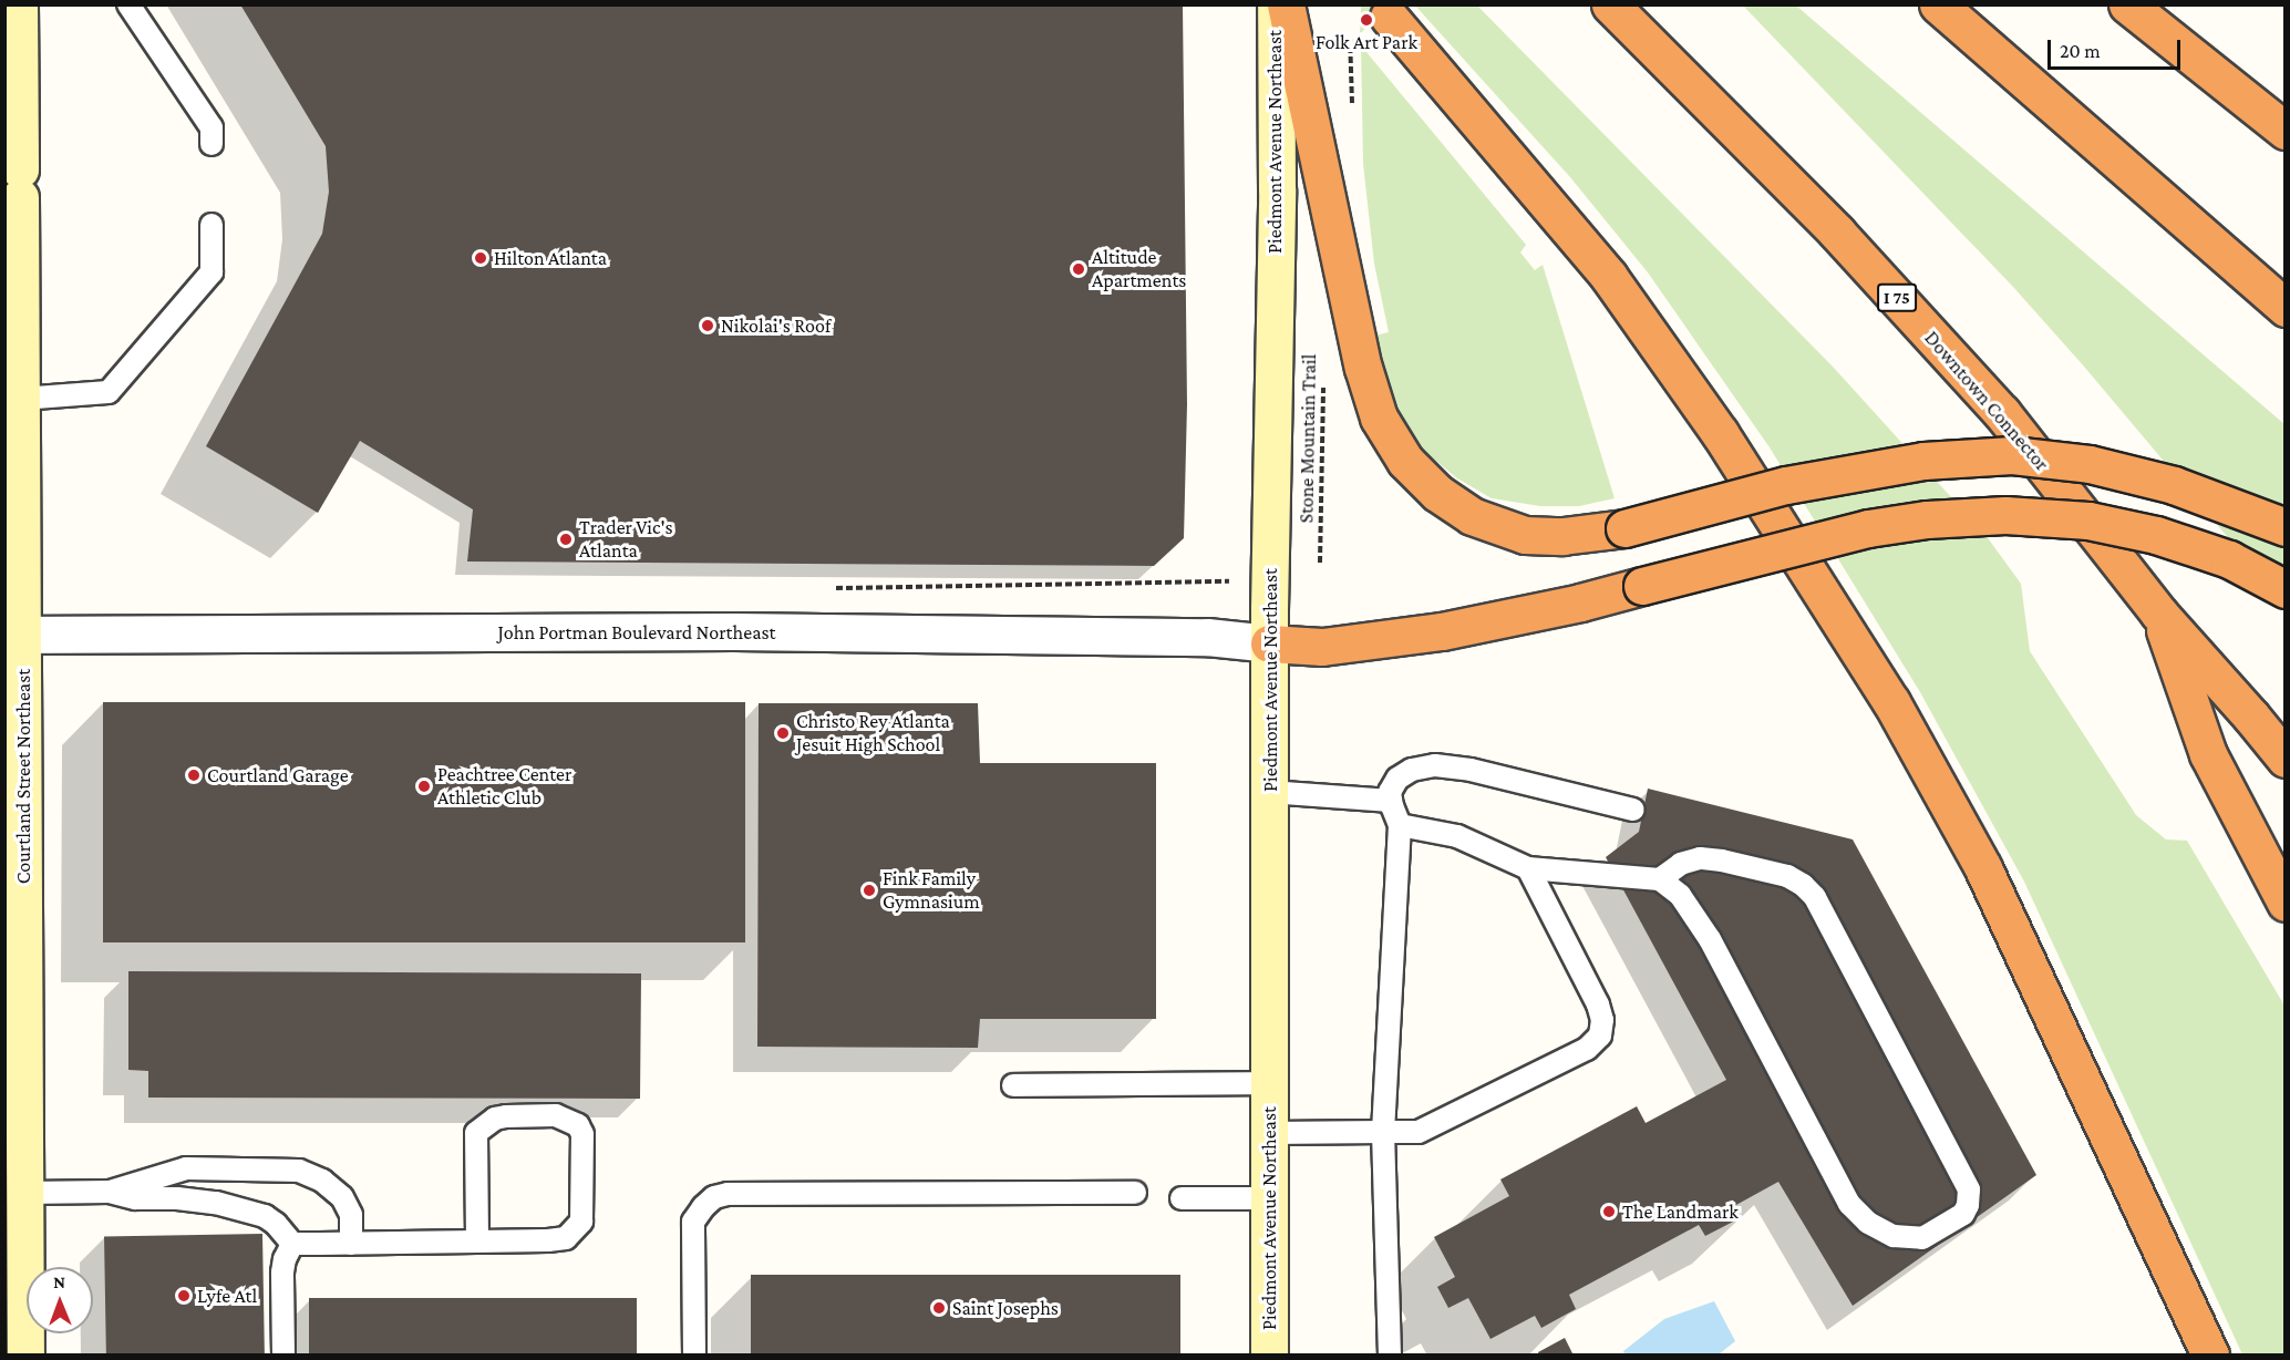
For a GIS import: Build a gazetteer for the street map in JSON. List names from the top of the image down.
{
  "streets": {
    "highway": ["I 75", "Downtown Connector"],
    "main road": ["Piedmont Avenue Northeast", "Courtland Street Northeast"],
    "street": ["John Portman Boulevard Northeast"],
    "path": ["Stone Mountain Trail"]
  },
  "crossings": [
    ["Piedmont Avenue Northeast", "John Portman Boulevard Northeast"],
    ["John Portman Boulevard Northeast", "Courtland Street Northeast"]
  ],
  "places": [
    "Folk Art Park",
    "Hilton Atlanta",
    "Altitude Apartments",
    "Nikolai's Roof",
    "Trader Vic's Atlanta",
    "Christo Rey Atlanta Jesuit High School",
    "Courtland Garage",
    "Peachtree Center Athletic Club",
    "Fink Family Gymnasium",
    "The Landmark",
    "Lyfe Atl",
    "Saint Josephs"
  ],
  "scale_bar": "20 m",
  "north": "top"
}
